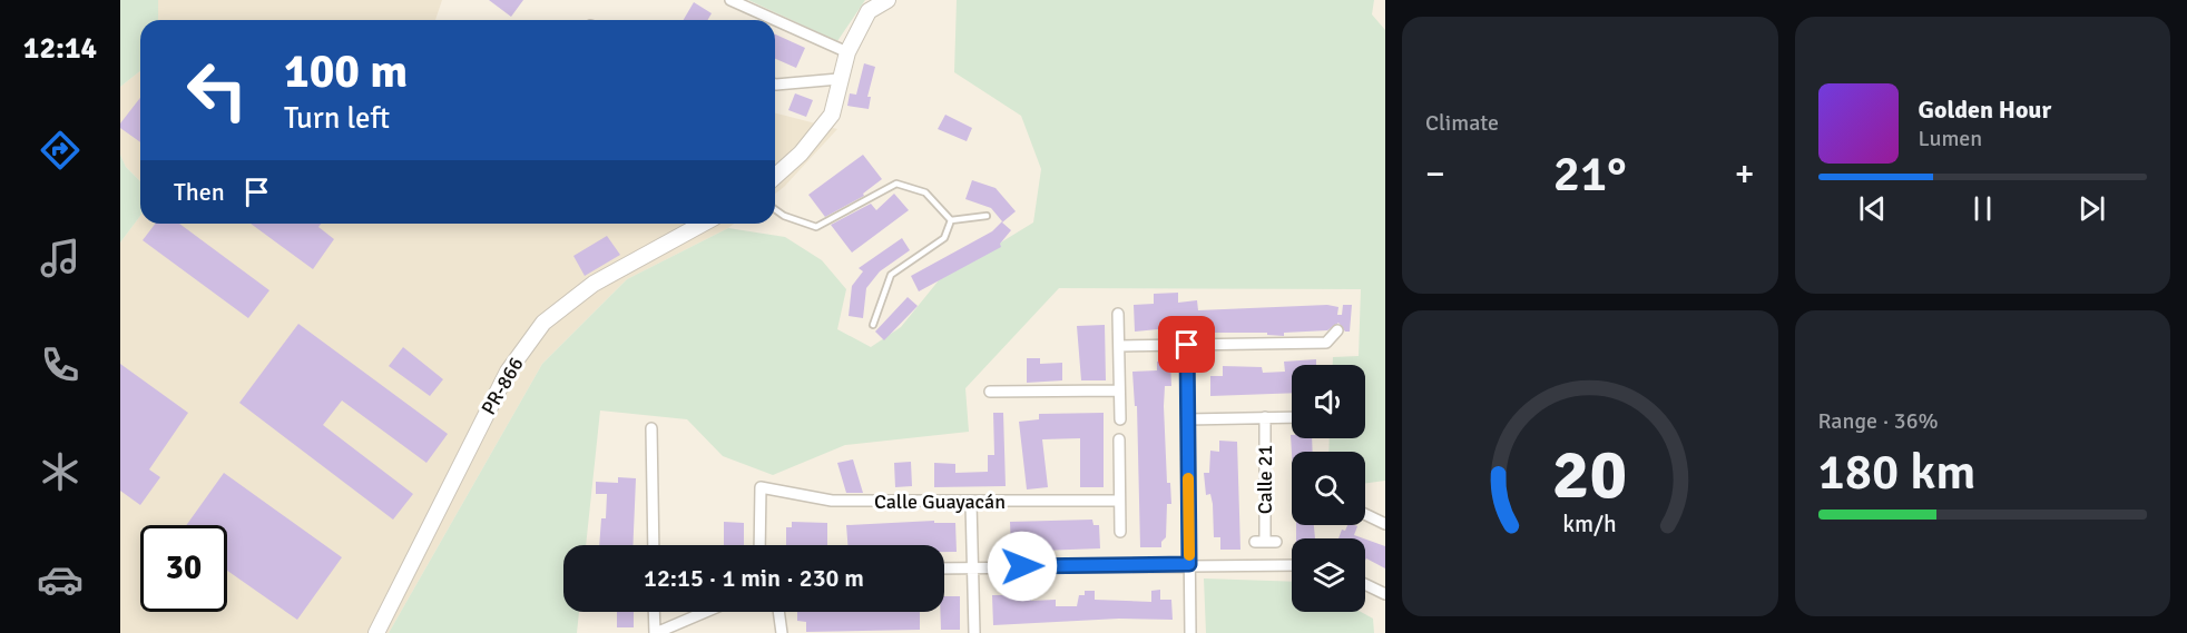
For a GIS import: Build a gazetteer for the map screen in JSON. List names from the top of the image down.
{
  "streets": {
    "street": ["PR-866", "Calle 21", "Calle Guayacán"]
  },
  "page": {
    "tabs": "12:14",
    "tile": [
      "Climate",
      ["Range · 36%", "180 km"]
    ],
    "turn": ["100 m", "Turn left"],
    "song": ["Golden Hour", "Lumen"],
    "heat": ["−", "21°", "+"],
    "then": "Then",
    "limit": "30",
    "trip": "12:15 · 1 min · 230 m",
    "gauge": ["20", "km/h"]
  }
}
